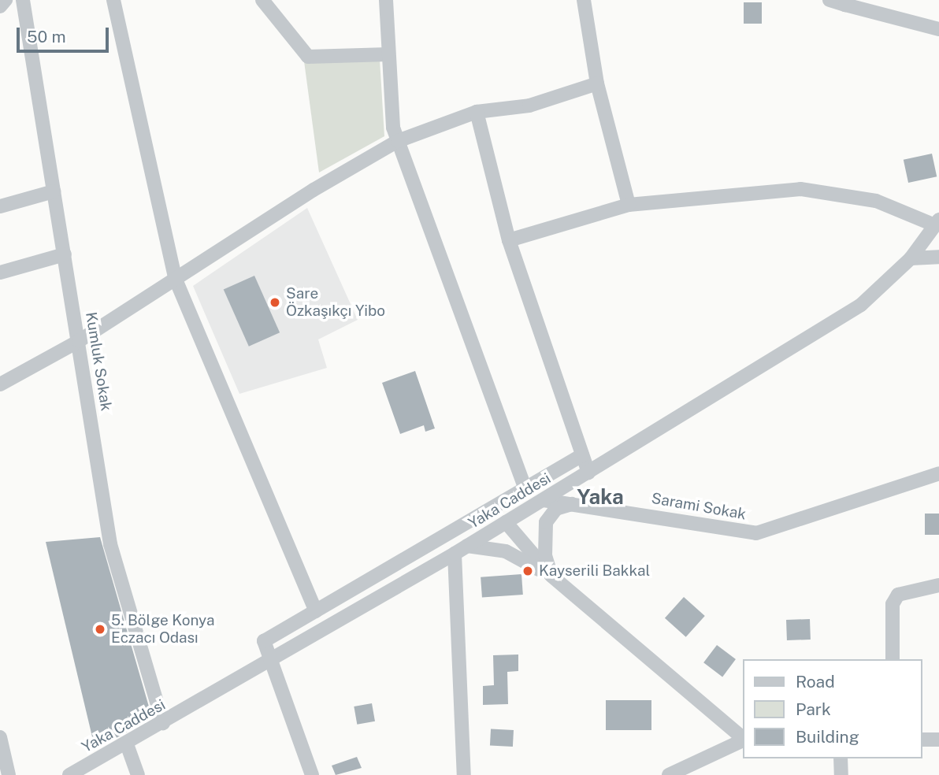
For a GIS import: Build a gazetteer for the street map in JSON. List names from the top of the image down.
{
  "streets": {
    "street": ["Kumluk Sokak", "Yaka Caddesi", "Sarami Sokak"]
  },
  "crossings": [
    ["Kumluk Sokak", "Yaka Caddesi"],
    ["Yaka Caddesi", "Sarami Sokak"]
  ],
  "districts": ["Yaka"],
  "places": ["Sare Özkaşıkçı Yibo", "Kayserili Bakkal", "5. Bölge Konya Eczacı Odası"],
  "legend": ["Road", "Park", "Building"],
  "scale_bar": "50 m"
}
